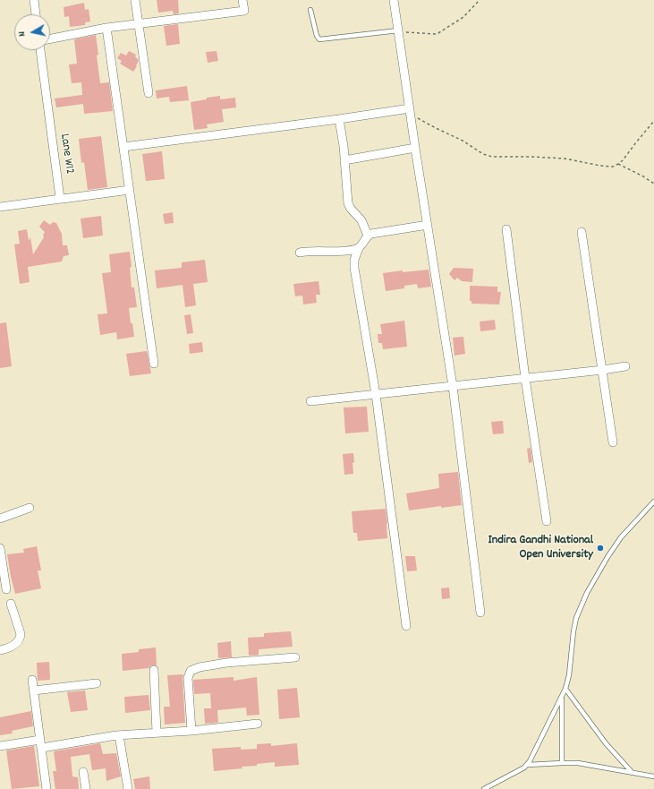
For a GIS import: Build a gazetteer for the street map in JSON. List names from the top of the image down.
{
  "streets": {
    "street": ["Lane W12"]
  },
  "places": ["Indira Gandhi National Open University"],
  "north": "left"
}
